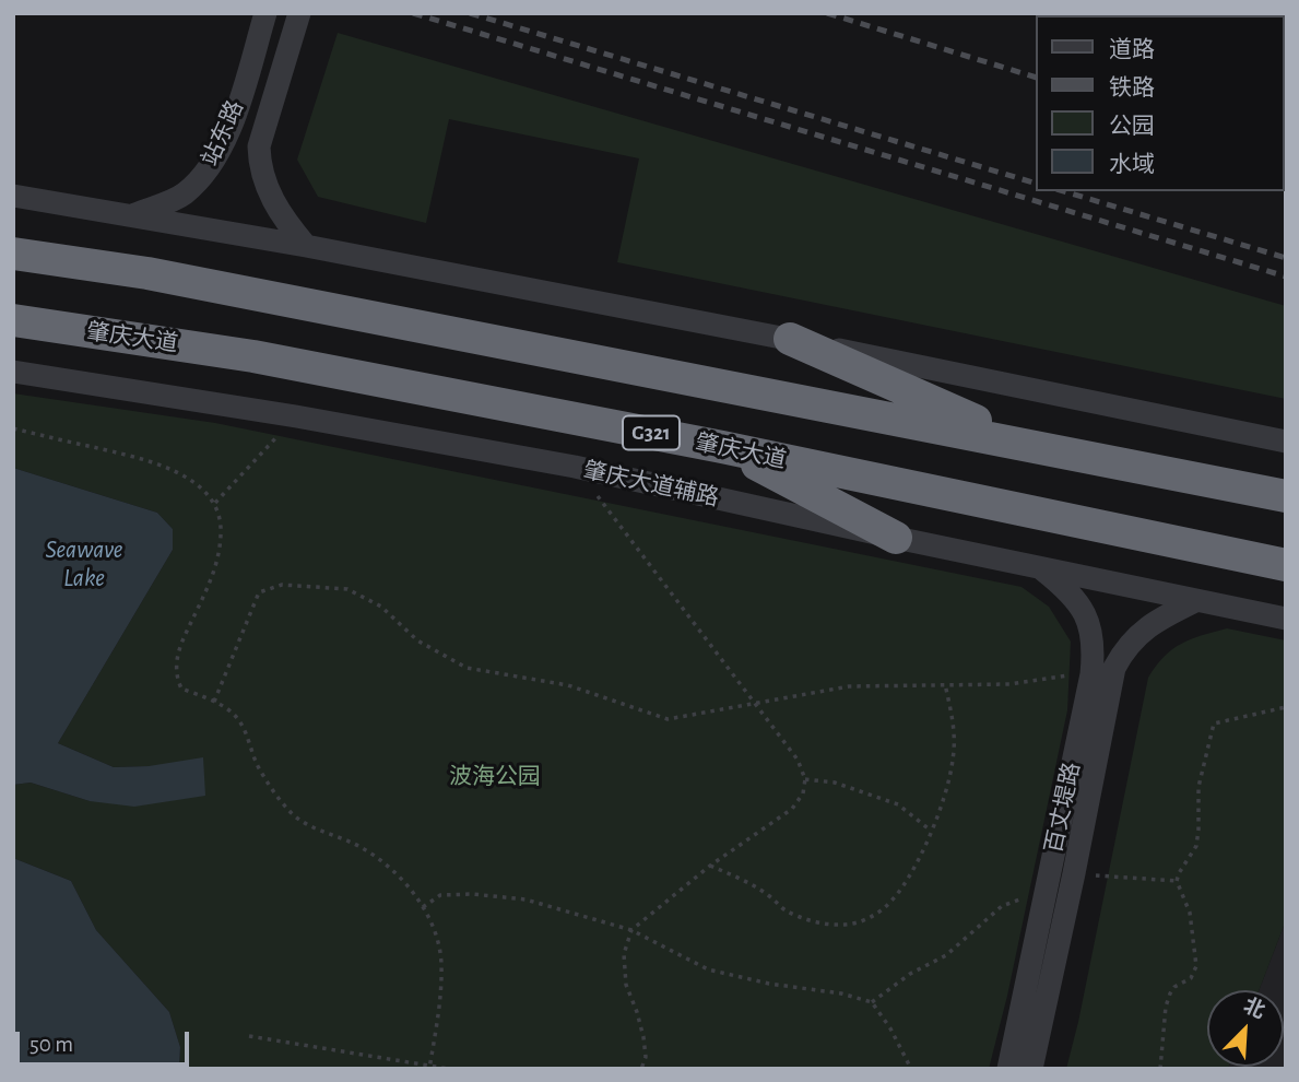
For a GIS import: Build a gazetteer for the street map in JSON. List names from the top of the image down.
{
  "streets": {
    "highway": ["肇庆大道", "G321"],
    "street": ["站东路", "肇庆大道辅路", "百丈堤路"]
  },
  "crossings": [
    ["肇庆大道辅路", "百丈堤路"]
  ],
  "water": ["Seawave Lake"],
  "parks": ["波海公园"],
  "legend": [
    "道路",
    "铁路",
    "公园",
    "水域"
  ],
  "scale_bar": "50 m",
  "north": "top right"
}
